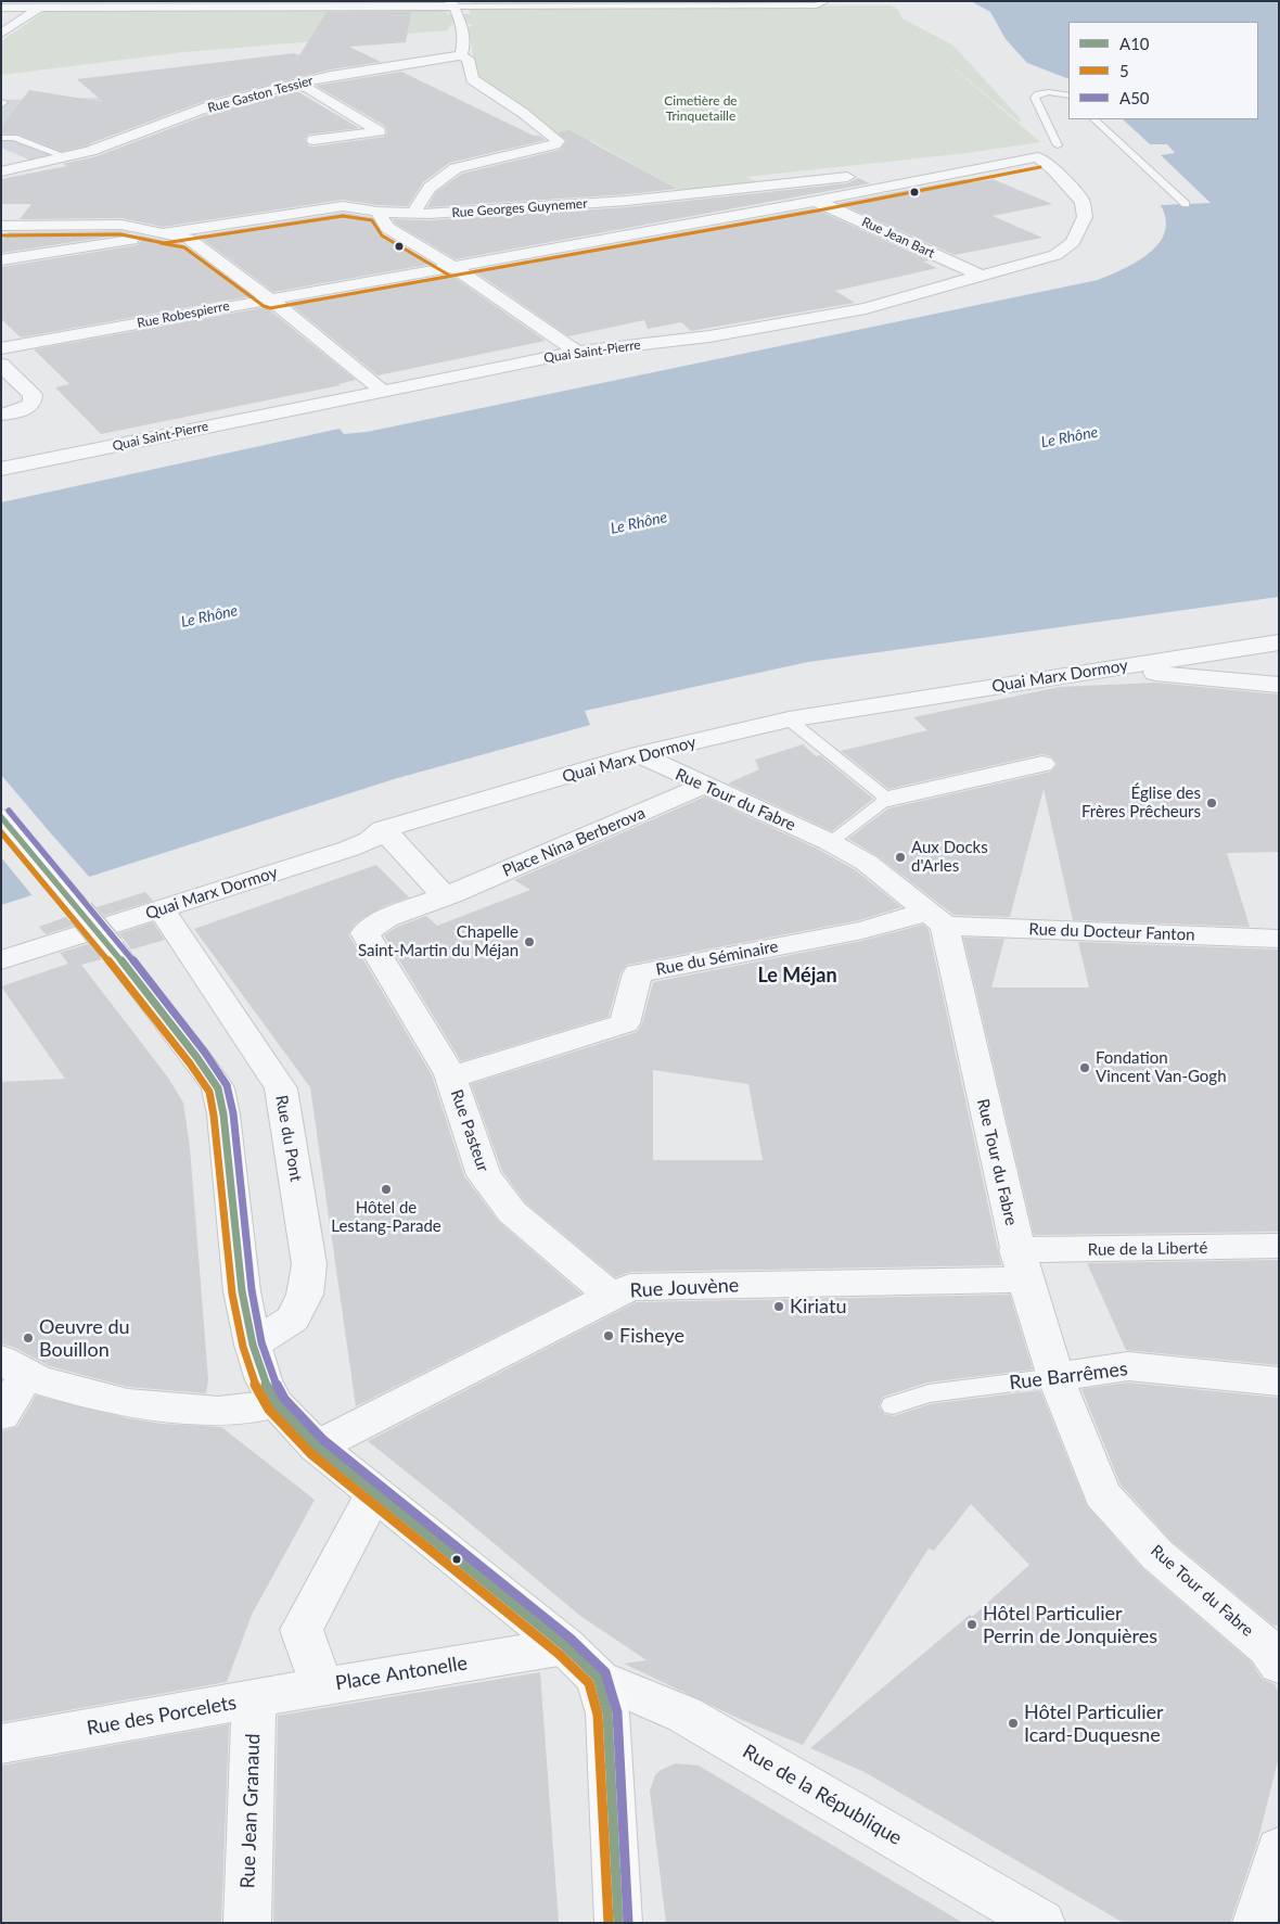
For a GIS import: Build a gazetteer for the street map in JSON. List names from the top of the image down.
{
  "streets": {
    "main road": ["Rue de la République"],
    "street": [
      "Rue Gaston Tessier",
      "Rue Georges Guynemer",
      "Rue Jean Bart",
      "Rue Robespierre",
      "Quai Saint-Pierre",
      "Quai Marx Dormoy",
      "Rue Tour du Fabre",
      "Place Nina Berberova",
      "Rue du Docteur Fanton",
      "Rue du Séminaire",
      "Rue Pasteur",
      "Rue du Pont",
      "Rue de la Liberté",
      "Rue Jouvène",
      "Rue Barrêmes",
      "Place Antonelle",
      "Rue des Porcelets",
      "Rue Jean Granaud"
    ]
  },
  "crossings": [
    ["Rue Jean Bart", "Rue Robespierre"],
    ["Rue Jean Bart", "Quai Saint-Pierre"],
    ["Rue Robespierre", "Quai Saint-Pierre"],
    ["Quai Marx Dormoy", "Rue Tour du Fabre"],
    ["Quai Marx Dormoy", "Rue du Pont"],
    ["Rue Tour du Fabre", "Place Nina Berberova"],
    ["Rue Tour du Fabre", "Rue du Docteur Fanton"],
    ["Rue Tour du Fabre", "Rue du Séminaire"],
    ["Rue Tour du Fabre", "Rue de la Liberté"],
    ["Rue Tour du Fabre", "Rue Jouvène"],
    ["Rue Tour du Fabre", "Rue Barrêmes"],
    ["Place Nina Berberova", "Rue Pasteur"],
    ["Rue du Docteur Fanton", "Rue du Séminaire"],
    ["Rue du Séminaire", "Rue Pasteur"],
    ["Rue Pasteur", "Rue Jouvène"],
    ["Rue du Pont", "Rue de la République"],
    ["Rue de la Liberté", "Rue Jouvène"],
    ["Rue Jouvène", "Rue de la République"],
    ["Place Antonelle", "Rue des Porcelets"],
    ["Place Antonelle", "Rue de la République"],
    ["Rue des Porcelets", "Rue Jean Granaud"]
  ],
  "districts": ["Le Méjan"],
  "water": ["Le Rhône"],
  "parks": ["Cimetière de Trinquetaille"],
  "places": [
    "Église des Frères Prêcheurs",
    "Aux Docks d'Arles",
    "Chapelle Saint-Martin du Méjan",
    "Fondation Vincent Van-Gogh",
    "Hôtel de Lestang-Parade",
    "Kiriatu",
    "Fisheye",
    "Oeuvre du Bouillon",
    "Hôtel Particulier Perrin de Jonquières",
    "Hôtel Particulier Icard-Duquesne"
  ],
  "lines": ["transit line 5", "transit line A50", "transit line A10"],
  "legend": ["A10", "5", "A50"]
}
